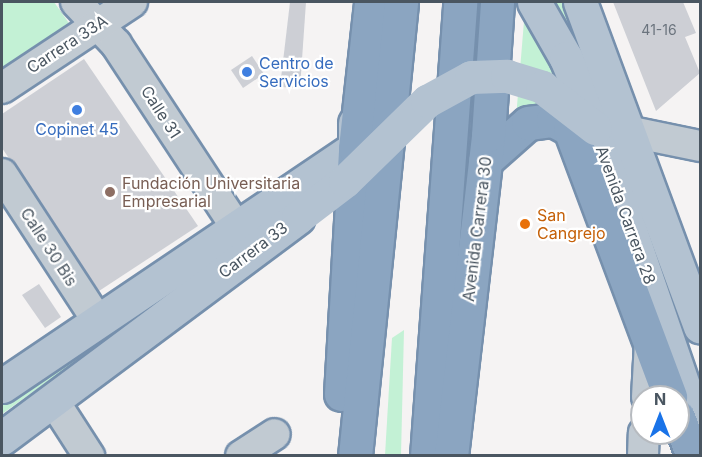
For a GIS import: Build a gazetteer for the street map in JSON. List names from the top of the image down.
{
  "streets": {
    "highway": ["Avenida Carrera 30"],
    "main road": ["Avenida Carrera 28", "Carrera 33"],
    "street": ["Carrera 33A", "Calle 31", "Calle 30 Bis"]
  },
  "crossings": [
    ["Carrera 33A", "Calle 31"],
    ["Calle 31", "Carrera 33"],
    ["Avenida Carrera 28", "Carrera 33"],
    ["Calle 30 Bis", "Carrera 33"]
  ],
  "places": [
    "Centro de Servicios",
    "Copinet 45",
    "Fundación Universitaria Empresarial",
    "San Cangrejo"
  ],
  "house_numbers": ["41-16"],
  "north": "top"
}
